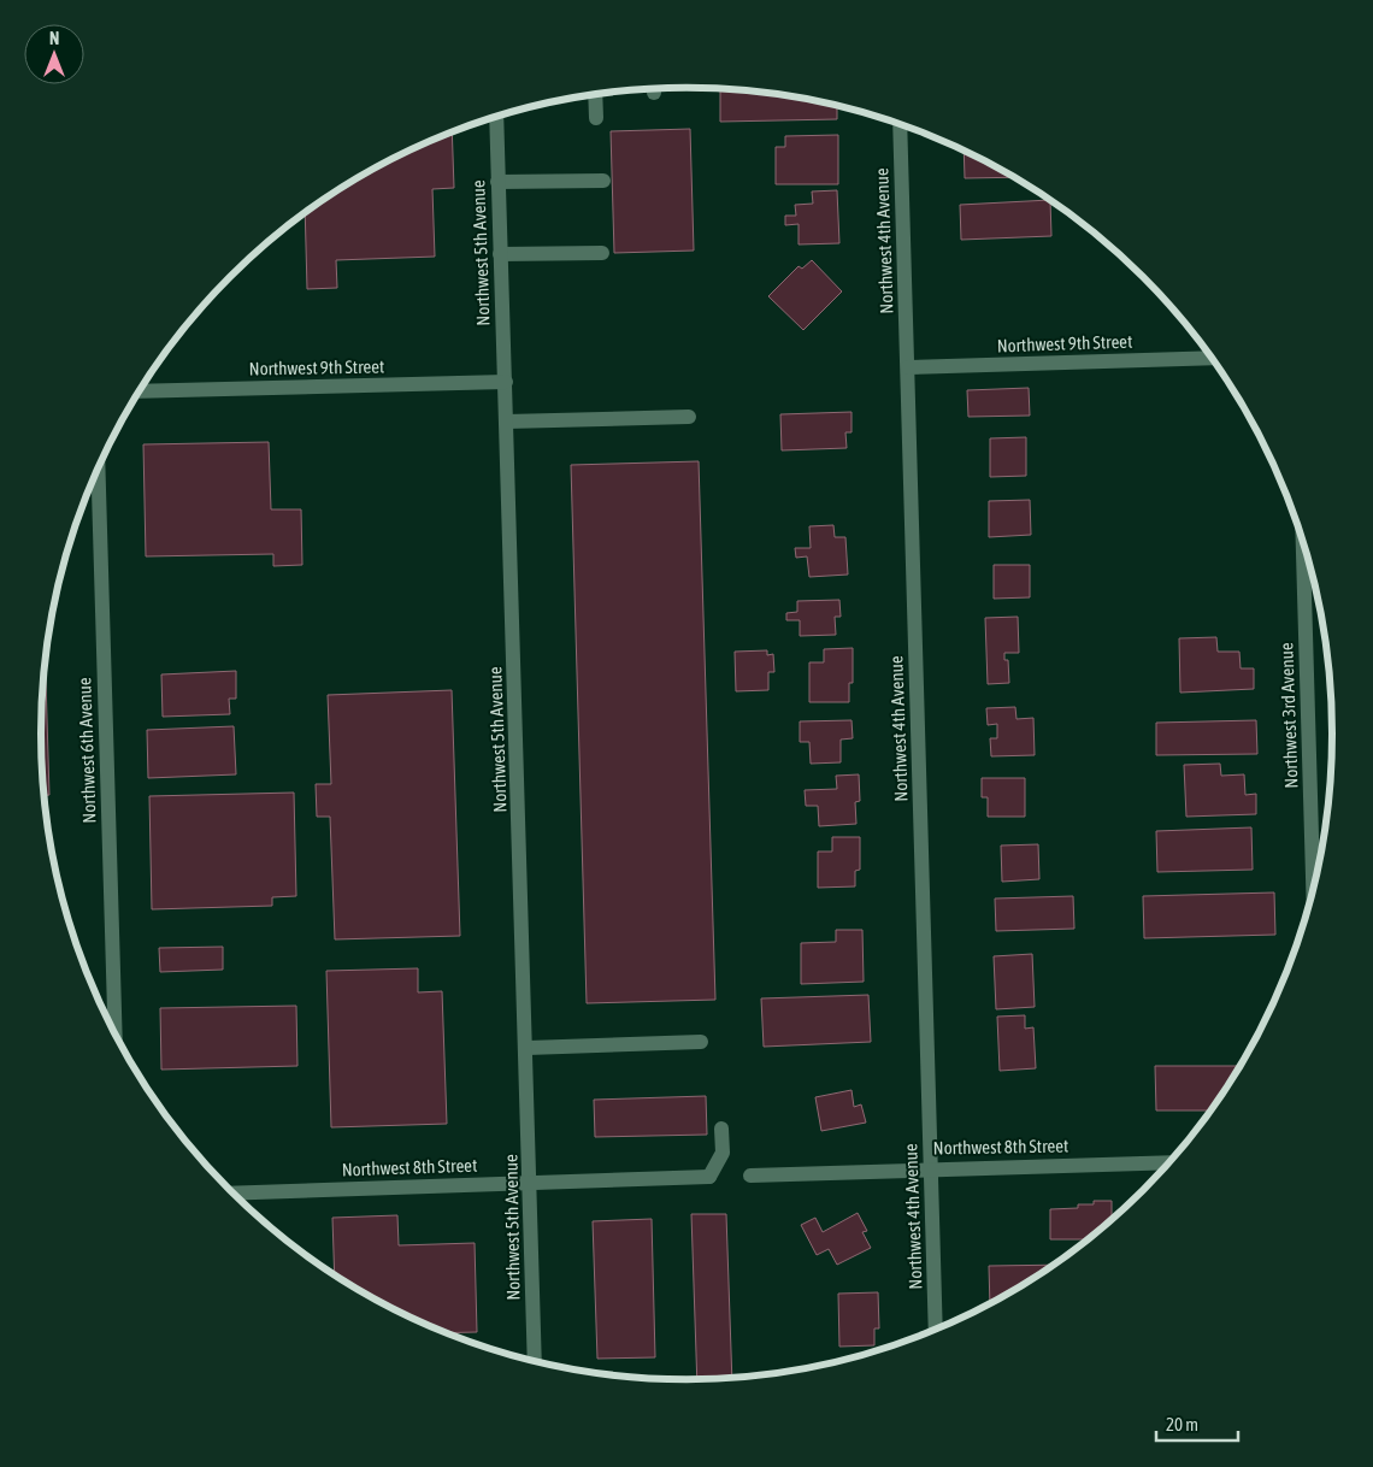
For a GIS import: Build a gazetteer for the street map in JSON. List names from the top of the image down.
{
  "streets": {
    "street": [
      "Northwest 4th Avenue",
      "Northwest 5th Avenue",
      "Northwest 9th Street",
      "Northwest 3rd Avenue",
      "Northwest 6th Avenue",
      "Northwest 8th Street"
    ]
  },
  "crossings": [
    ["Northwest 4th Avenue", "Northwest 9th Street"],
    ["Northwest 4th Avenue", "Northwest 8th Street"],
    ["Northwest 5th Avenue", "Northwest 9th Street"],
    ["Northwest 5th Avenue", "Northwest 8th Street"]
  ],
  "scale_bar": "20 m",
  "north": "top"
}
